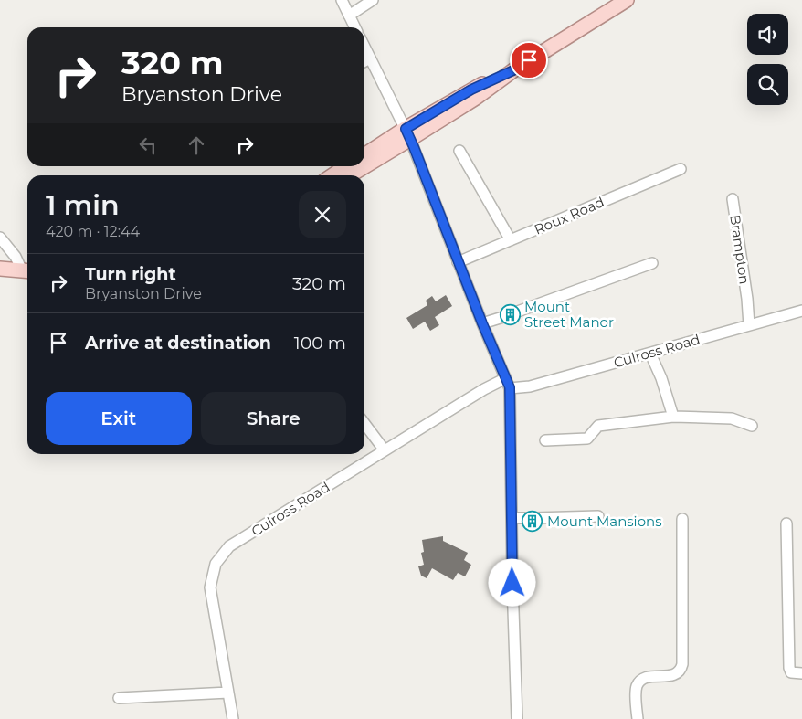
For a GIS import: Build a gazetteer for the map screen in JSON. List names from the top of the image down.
{
  "streets": {
    "street": ["Roux Road", "Brampton", "Culross Road"]
  },
  "crossings": [
    ["Brampton", "Culross Road"]
  ],
  "places": {
    "building": ["Mount Street Manor", "Mount Mansions"]
  },
  "page": {
    "turn": ["320 m", "Bryanston Drive"],
    "heading": ["1 min", "420 m · 12:44"],
    "list": [
      {
        "name": "Turn right",
        "note": "Bryanston Drive",
        "value": "320 m"
      },
      {
        "name": "Arrive at destination",
        "value": "100 m"
      }
    ],
    "buttons": ["Exit", "Share"]
  }
}
